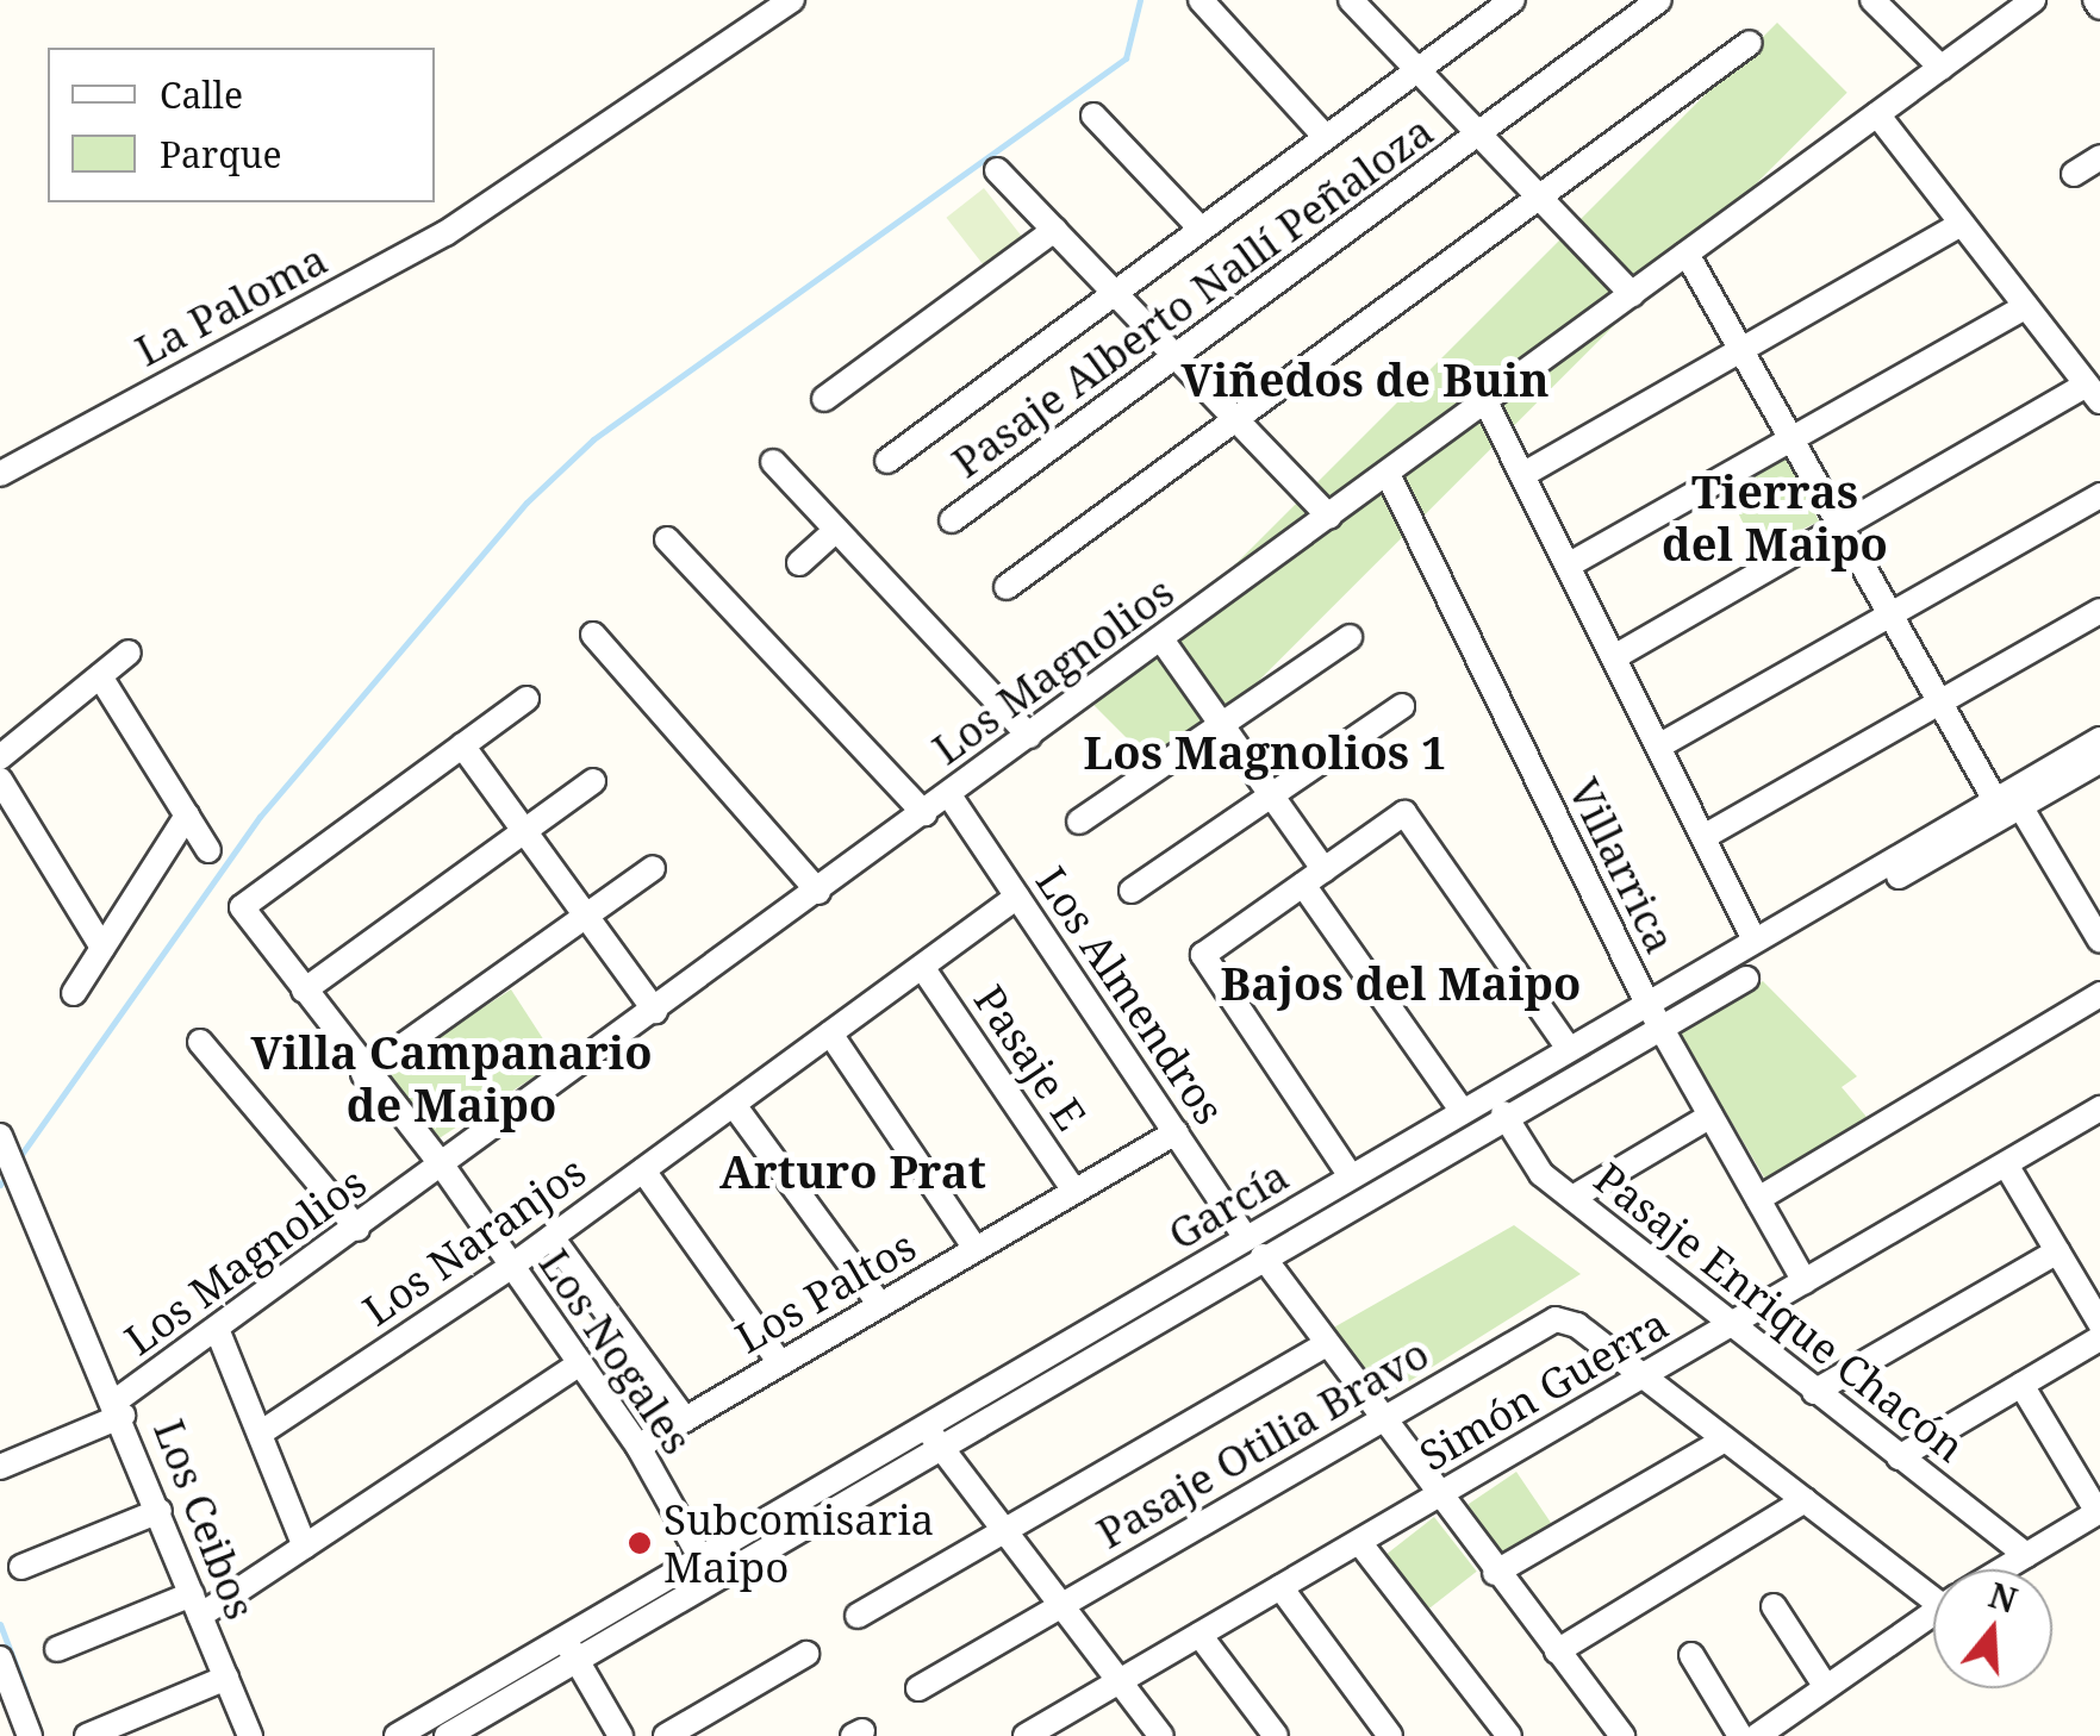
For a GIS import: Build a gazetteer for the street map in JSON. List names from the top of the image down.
{
  "streets": {
    "street": [
      "Pasaje Alberto Nallí Peñaloza",
      "La Paloma",
      "Los Magnolios",
      "Villarrica",
      "Los Almendros",
      "Pasaje E",
      "García",
      "Los Naranjos",
      "Los Paltos",
      "Pasaje Enrique Chacón",
      "Los Nogales",
      "Simón Guerra",
      "Pasaje Otilia Bravo",
      "Los Ceibos"
    ]
  },
  "crossings": [
    ["Los Magnolios", "Villarrica"],
    ["Los Magnolios", "Los Almendros"],
    ["Los Magnolios", "Los Nogales"],
    ["Los Magnolios", "Los Ceibos"],
    ["Villarrica", "García"],
    ["Villarrica", "Simón Guerra"],
    ["Los Almendros", "García"],
    ["Los Almendros", "Los Naranjos"],
    ["Los Almendros", "Los Paltos"],
    ["Los Almendros", "Simón Guerra"],
    ["Los Almendros", "Pasaje Otilia Bravo"],
    ["Pasaje E", "Los Naranjos"],
    ["Pasaje E", "Los Paltos"],
    ["García", "Pasaje Enrique Chacón"],
    ["García", "Los Nogales"],
    ["Los Naranjos", "Los Nogales"],
    ["Los Paltos", "Los Nogales"],
    ["Pasaje Enrique Chacón", "Simón Guerra"],
    ["Simón Guerra", "Pasaje Otilia Bravo"]
  ],
  "districts": [
    "Viñedos de Buin",
    "Tierras del Maipo",
    "Los Magnolios 1",
    "Bajos del Maipo",
    "Villa Campanario de Maipo",
    "Arturo Prat"
  ],
  "places": ["Subcomisaria Maipo"],
  "legend": ["Calle", "Parque"],
  "north": "top"
}
